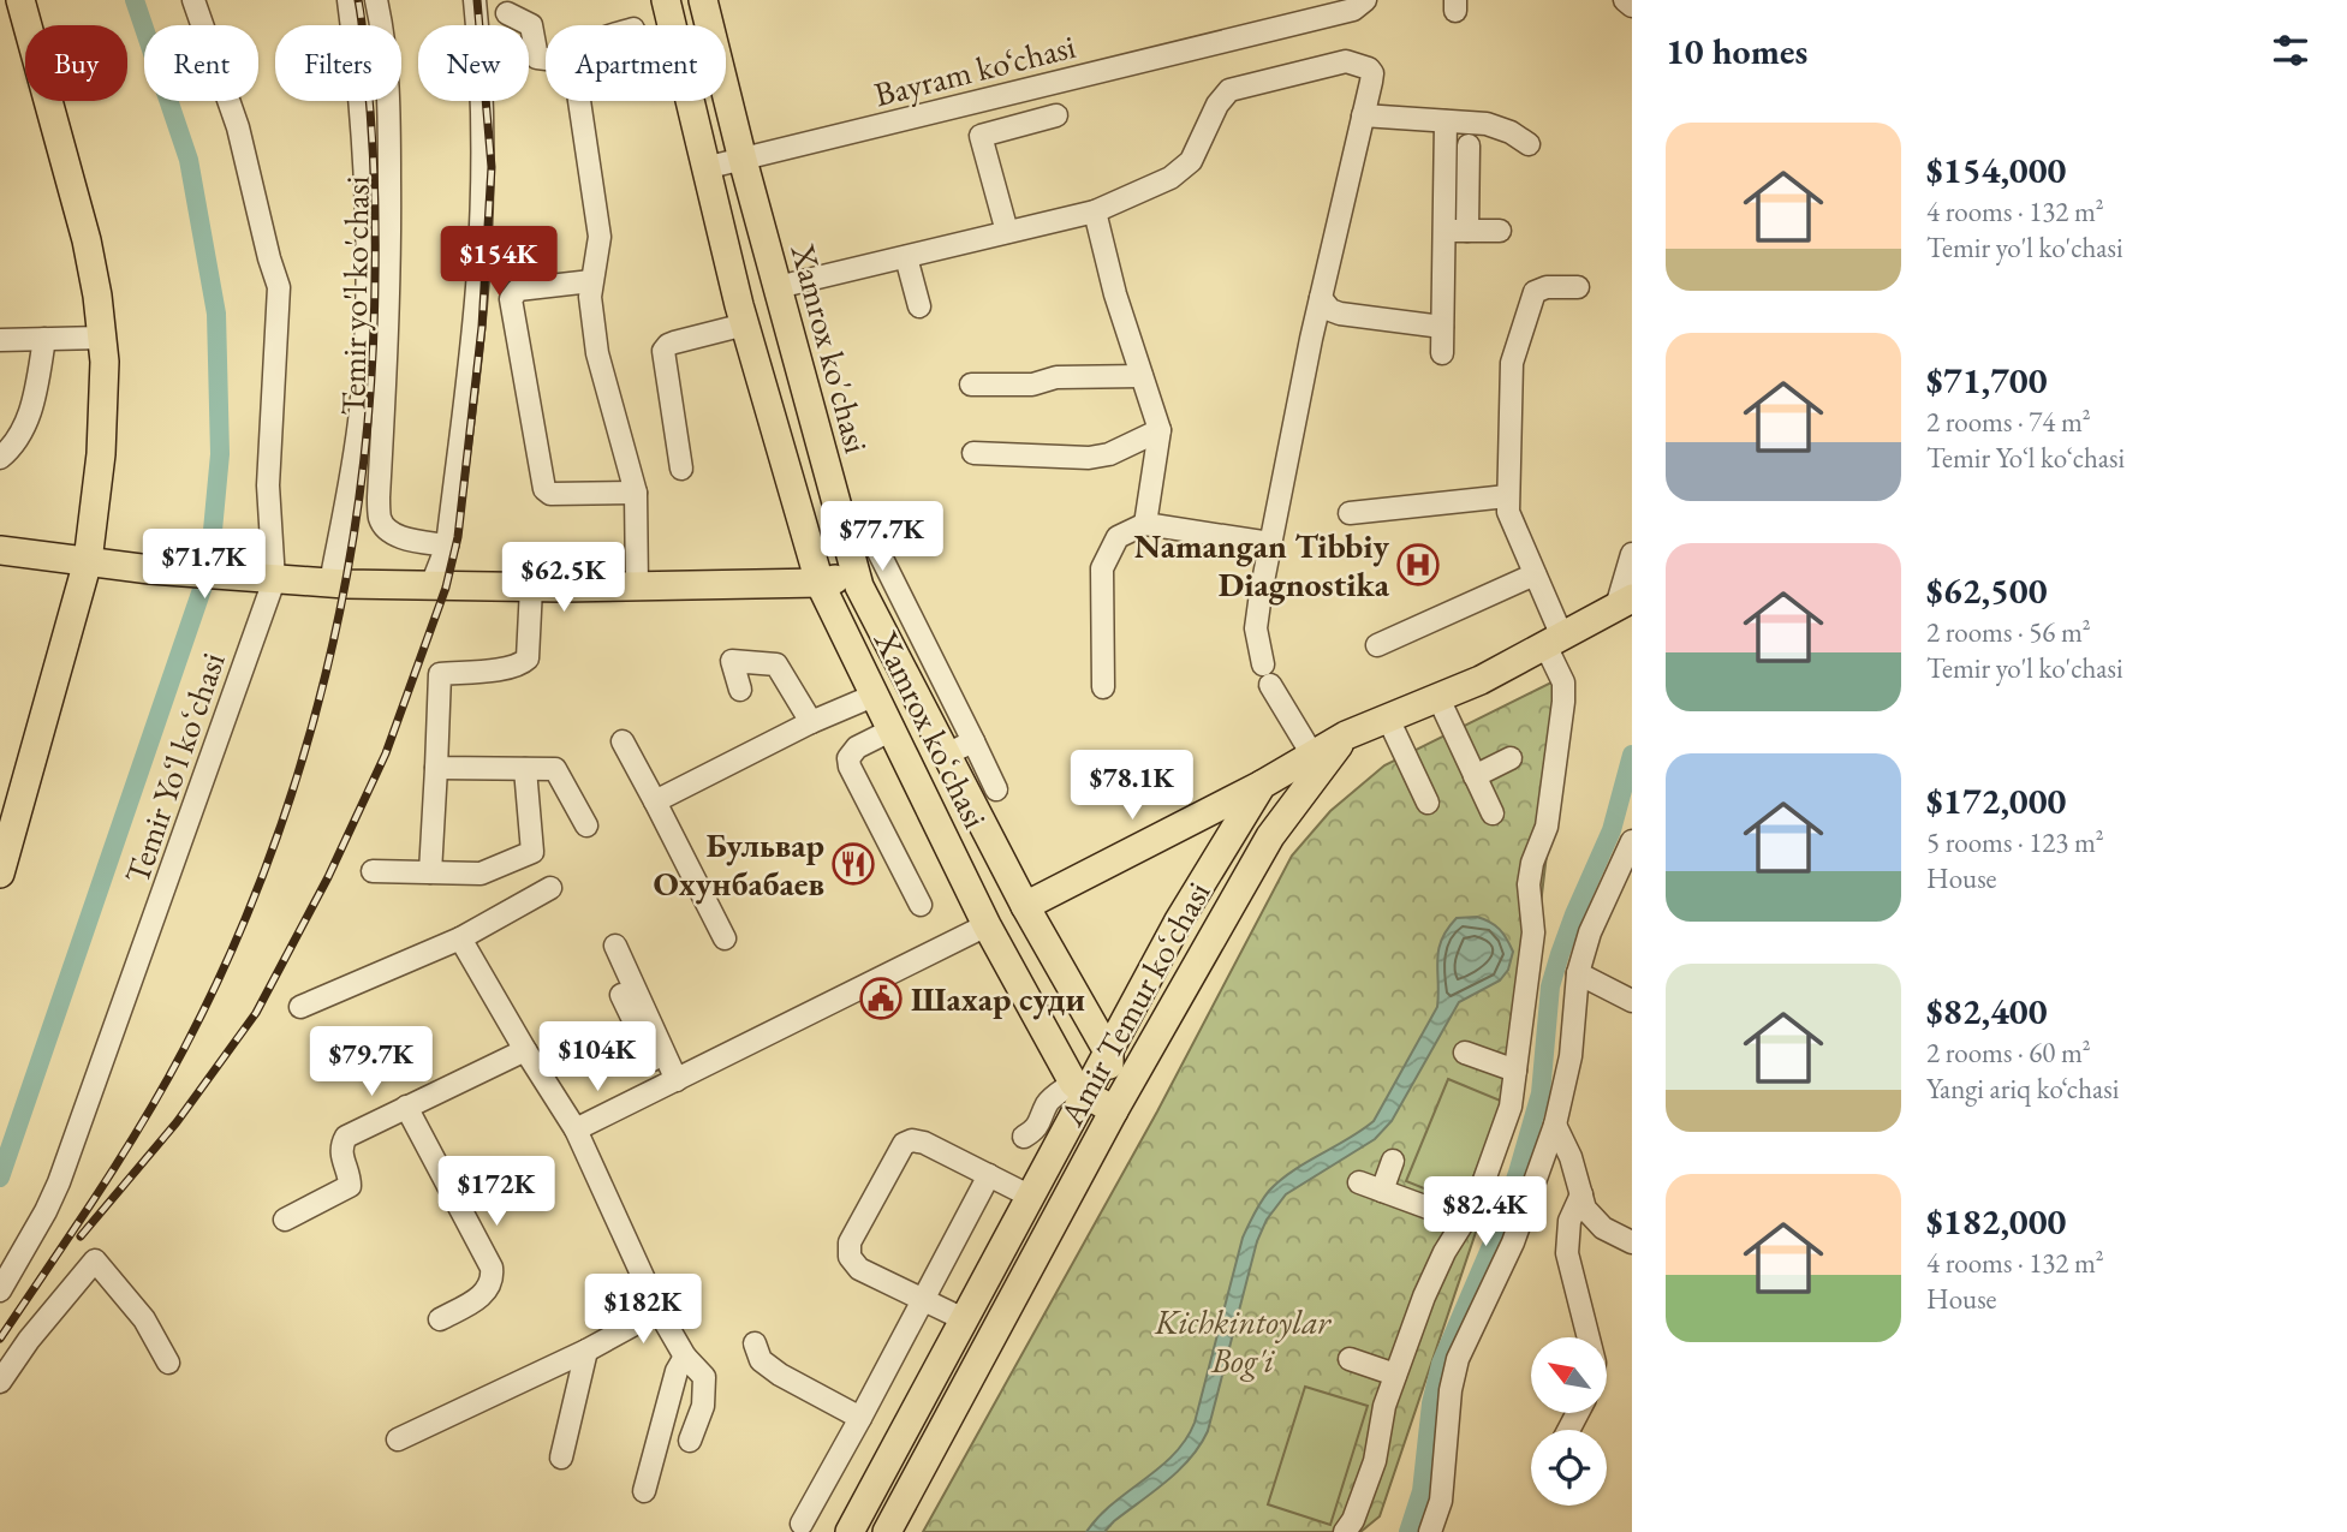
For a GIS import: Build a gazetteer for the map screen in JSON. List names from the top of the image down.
{
  "streets": {
    "main road": ["Xamrox ko'chasi", "Xamrox koʻchasi", "Amir Temur koʻchasi"],
    "street": ["Bayram ko‘chasi", "Temir yo'l ko'chasi", "Temir Yoʻl koʻchasi"]
  },
  "crossings": [
    ["Bayram ko‘chasi", "Xamrox ko'chasi"],
    ["Bayram ko‘chasi", "Xamrox koʻchasi"],
    ["Xamrox ko'chasi", "Amir Temur koʻchasi"],
    ["Xamrox koʻchasi", "Amir Temur koʻchasi"]
  ],
  "parks": ["Kichkintoylar Bog'i"],
  "places": {
    "hospital": ["Namangan Tibbiy Diagnostika"],
    "restaurant": ["Бульвар Охунбабаев"],
    "public building": ["Шахар суди"]
  },
  "north": "top left",
  "page": {
    "heading": "10 homes",
    "chip": [
      "Buy",
      "Rent",
      "Filters",
      "New",
      "Apartment"
    ],
    "list": [
      {
        "name": "$154,000",
        "note": "4 rooms · 132 m² · Temir yo'l ko'chasi"
      },
      {
        "name": "$71,700",
        "note": "2 rooms · 74 m² · Temir Yoʻl koʻchasi"
      },
      {
        "name": "$62,500",
        "note": "2 rooms · 56 m² · Temir yo'l ko'chasi"
      },
      {
        "name": "$172,000",
        "note": "5 rooms · 123 m² · House"
      },
      {
        "name": "$82,400",
        "note": "2 rooms · 60 m² · Yangi ariq ko‘chasi"
      },
      {
        "name": "$182,000",
        "note": "4 rooms · 132 m² · House"
      }
    ],
    "price": [
      "$154K",
      "$77.7K",
      "$71.7K",
      "$62.5K",
      "$78.1K",
      "$104K",
      "$79.7K",
      "$172K",
      "$82.4K",
      "$182K"
    ]
  }
}
